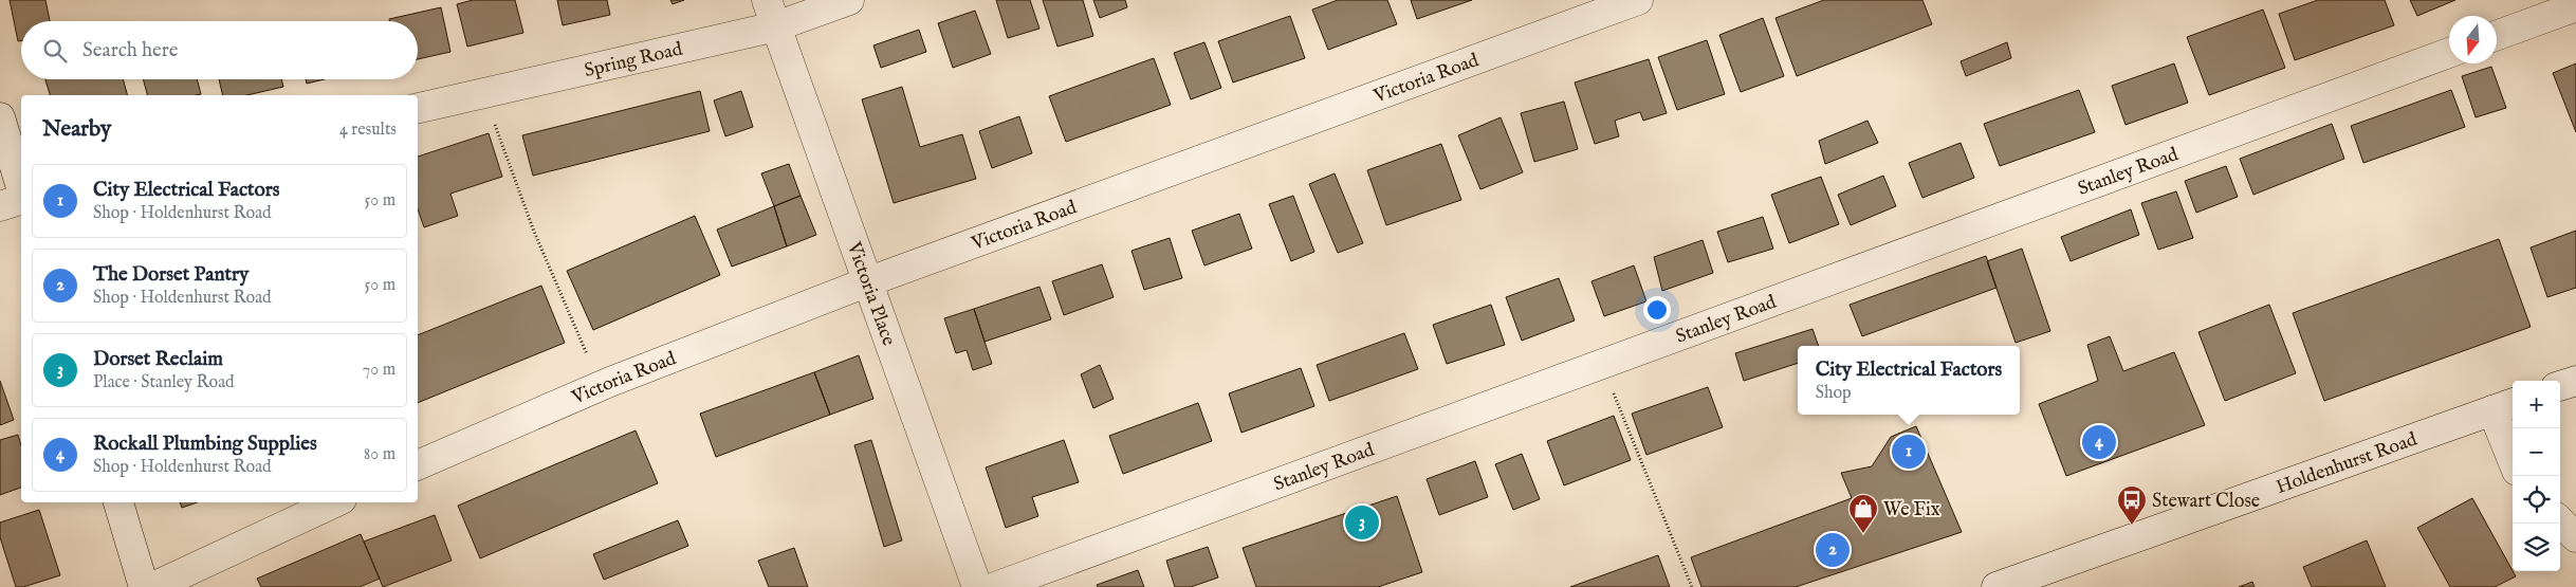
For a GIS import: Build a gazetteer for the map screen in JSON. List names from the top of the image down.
{
  "streets": {
    "street": [
      "Spring Road",
      "Victoria Road",
      "Stanley Road",
      "Victoria Place",
      "Holdenhurst Road"
    ]
  },
  "crossings": [
    ["Spring Road", "Victoria Place"],
    ["Victoria Road", "Victoria Place"]
  ],
  "places": {
    "bus stop": ["Stewart Close"],
    "shop": ["We Fix"]
  },
  "north": "bottom",
  "page": {
    "search": "Search here",
    "heading": ["Nearby", "4 results"],
    "list": [
      {
        "mark": "1",
        "name": "City Electrical Factors",
        "note": "Shop · Holdenhurst Road",
        "value": "50 m"
      },
      {
        "mark": "2",
        "name": "The Dorset Pantry",
        "note": "Shop · Holdenhurst Road",
        "value": "50 m"
      },
      {
        "mark": "3",
        "name": "Dorset Reclaim",
        "note": "Place · Stanley Road",
        "value": "70 m"
      },
      {
        "mark": "4",
        "name": "Rockall Plumbing Supplies",
        "note": "Shop · Holdenhurst Road",
        "value": "80 m"
      }
    ],
    "popup": ["City Electrical Factors", "Shop"],
    "map_buttons": ["+", "−"],
    "pins": [
      "4",
      "1",
      "3",
      "2"
    ]
  }
}
